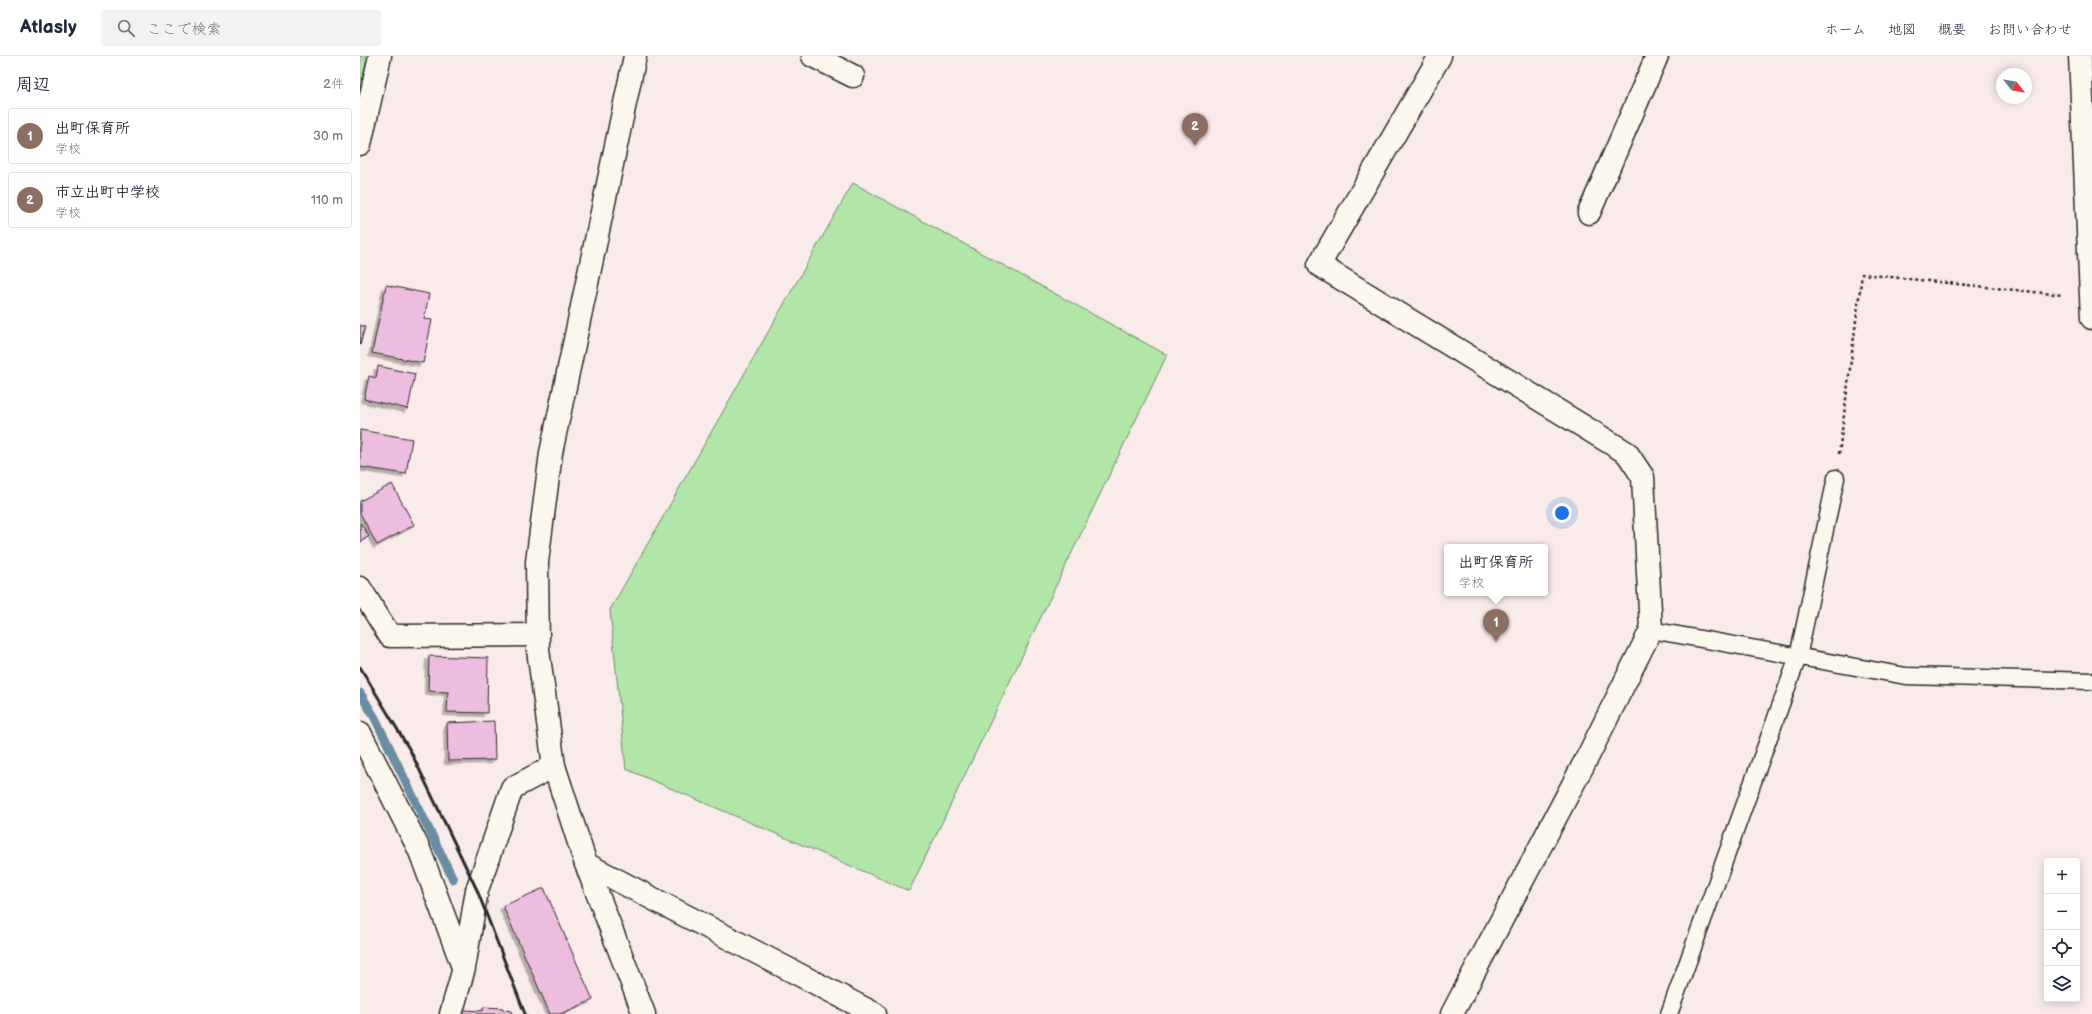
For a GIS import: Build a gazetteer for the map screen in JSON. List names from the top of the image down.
{
  "north": "bottom right",
  "page": {
    "header": "Atlasly",
    "search": "ここで検索",
    "nav": [
      "ホーム",
      "地図",
      "概要",
      "お問い合わせ"
    ],
    "heading": ["周辺", "2件"],
    "list": [
      {
        "mark": "1",
        "name": "出町保育所",
        "note": "学校",
        "value": "30 m"
      },
      {
        "mark": "2",
        "name": "市立出町中学校",
        "note": "学校",
        "value": "110 m"
      }
    ],
    "pins": ["2", "1"],
    "popup": ["出町保育所", "学校"],
    "map_buttons": ["+", "−"]
  }
}
